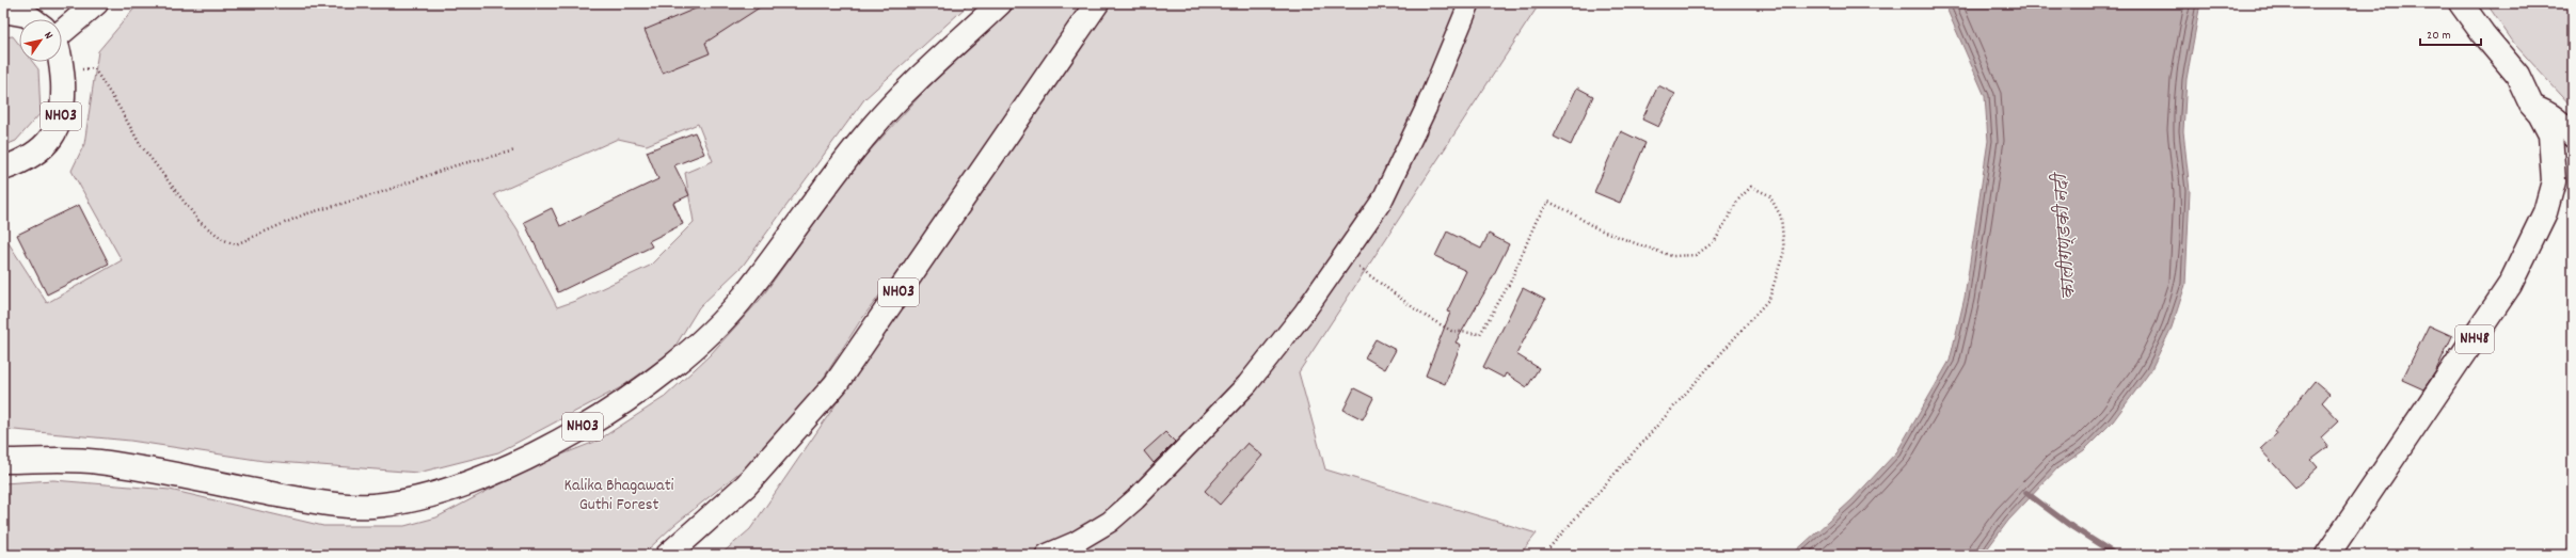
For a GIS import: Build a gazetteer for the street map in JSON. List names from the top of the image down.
{
  "streets": {
    "main road": ["NH03", "NH48"]
  },
  "water": ["कालीगण्डकी नदी"],
  "parks": ["Kalika Bhagawati Guthi Forest"],
  "scale_bar": "20 m",
  "north": "top right"
}
